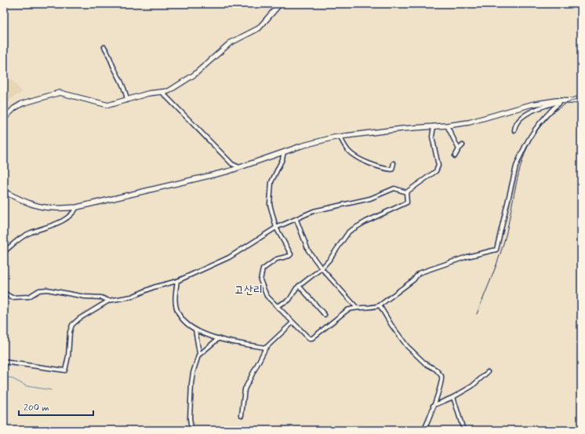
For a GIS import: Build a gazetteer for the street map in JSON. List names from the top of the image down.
{
  "districts": ["고산리"],
  "scale_bar": "200 m"
}
